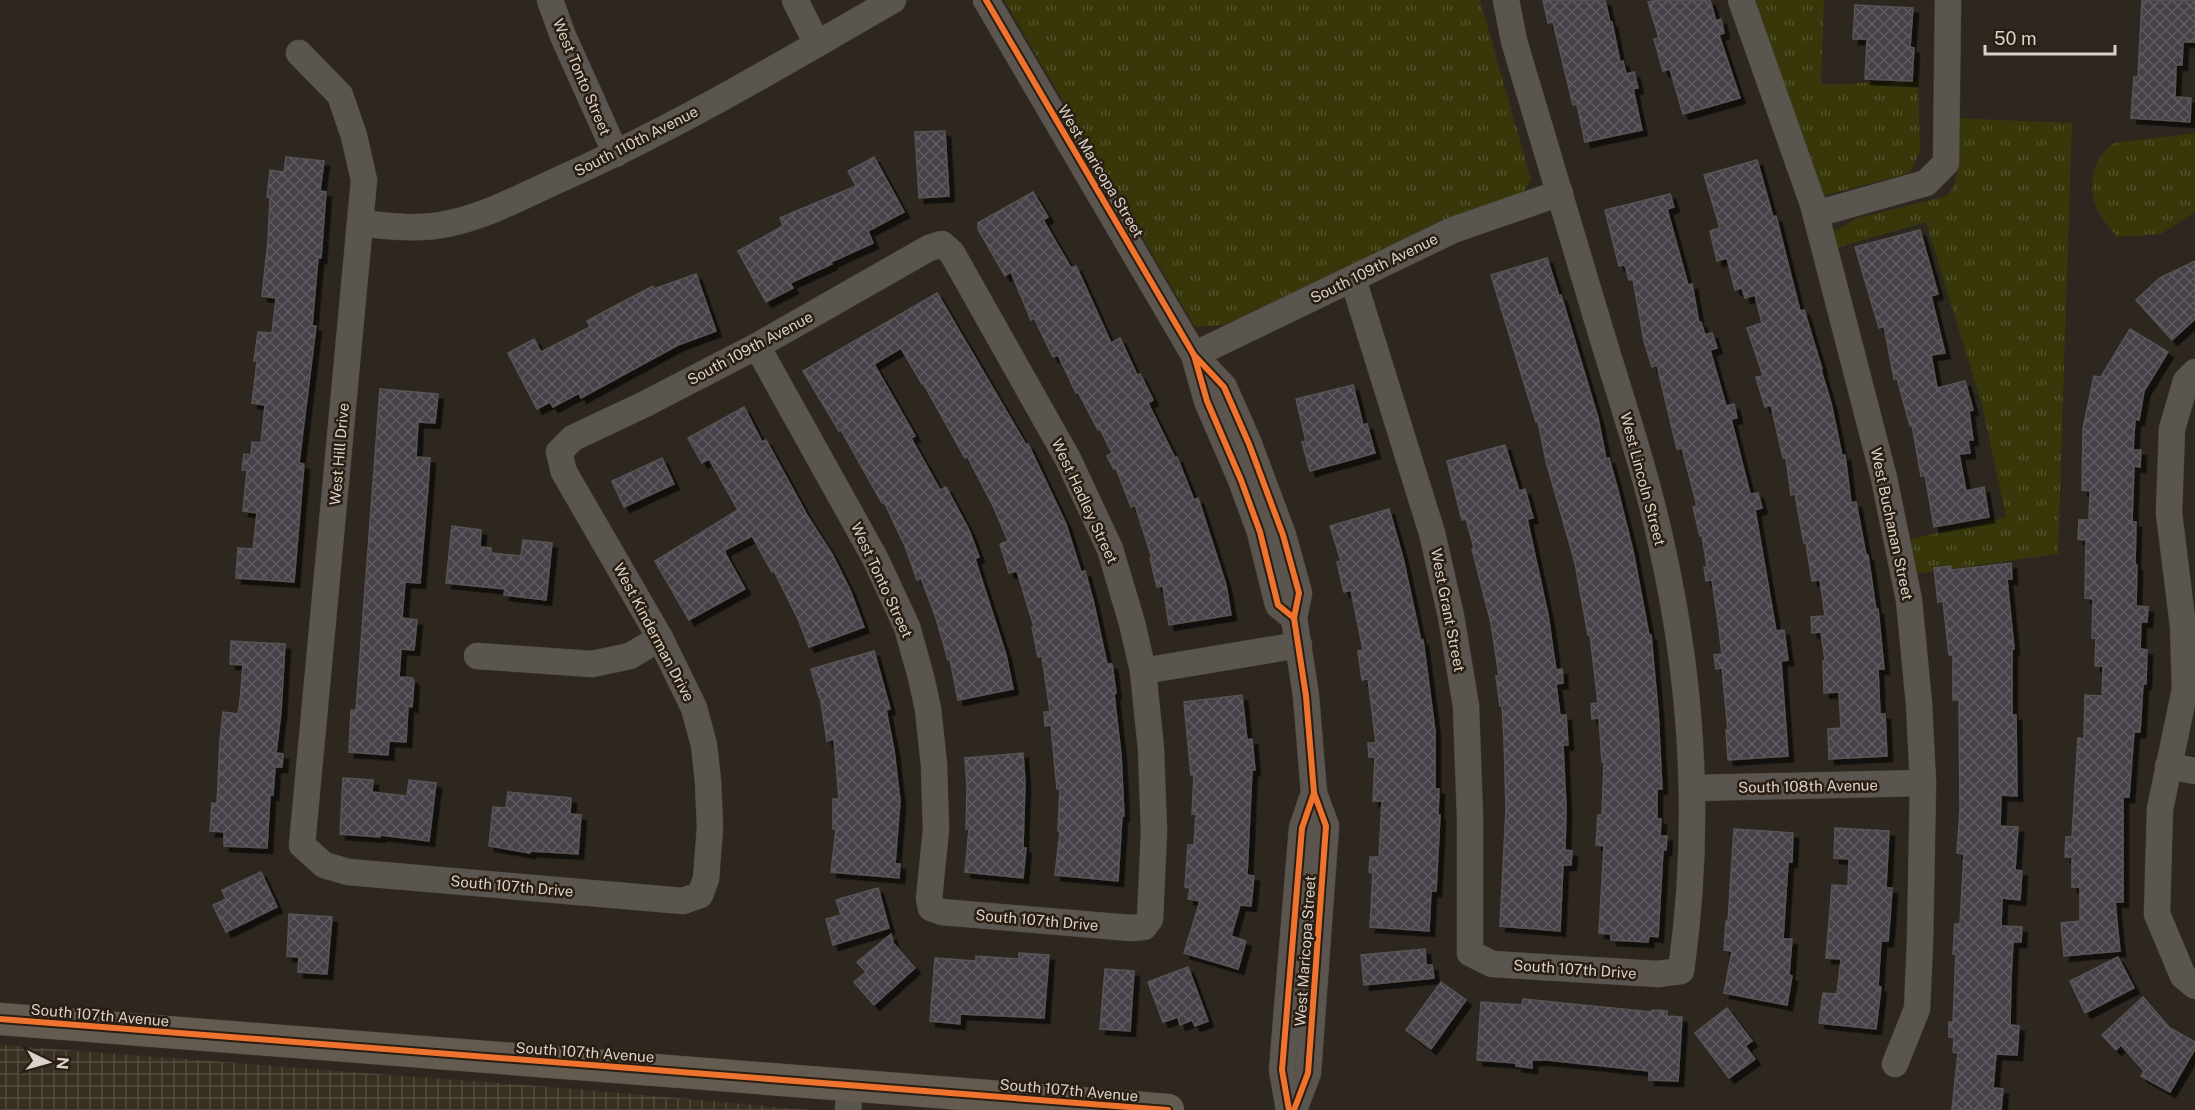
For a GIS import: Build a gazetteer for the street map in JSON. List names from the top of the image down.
{
  "streets": {
    "main road": ["South 107th Avenue"],
    "street": [
      "West Tonto Street",
      "South 110th Avenue",
      "West Maricopa Street",
      "South 109th Avenue",
      "West Hill Drive",
      "West Lincoln Street",
      "West Hadley Street",
      "West Buchanan Street",
      "West Grant Street",
      "West Kinderman Drive",
      "South 108th Avenue",
      "South 107th Drive"
    ]
  },
  "crossings": [
    ["West Tonto Street", "South 110th Avenue"],
    ["West Tonto Street", "South 109th Avenue"],
    ["West Tonto Street", "South 107th Drive"],
    ["South 110th Avenue", "West Hill Drive"],
    ["West Maricopa Street", "South 109th Avenue"],
    ["South 109th Avenue", "West Lincoln Street"],
    ["South 109th Avenue", "West Hadley Street"],
    ["South 109th Avenue", "West Grant Street"],
    ["South 109th Avenue", "West Kinderman Drive"],
    ["West Hill Drive", "South 107th Drive"],
    ["West Lincoln Street", "South 108th Avenue"],
    ["West Lincoln Street", "South 107th Drive"],
    ["West Hadley Street", "South 107th Drive"],
    ["West Buchanan Street", "South 108th Avenue"],
    ["West Grant Street", "South 107th Drive"],
    ["West Kinderman Drive", "South 107th Drive"]
  ],
  "scale_bar": "50 m",
  "north": "right"
}
